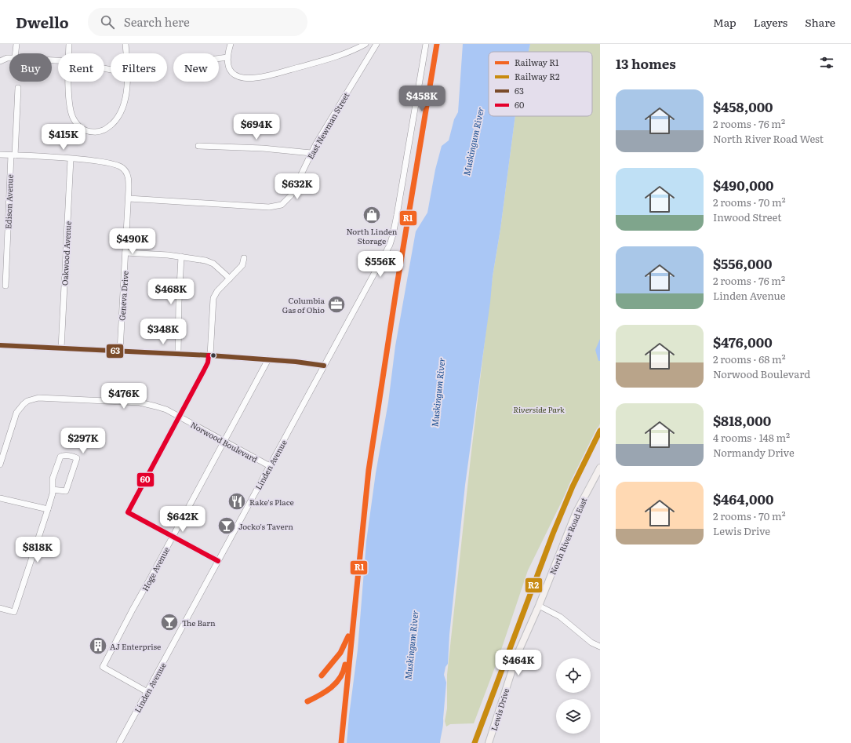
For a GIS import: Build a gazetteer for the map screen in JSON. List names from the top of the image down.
{
  "streets": {
    "main road": ["North River Road East", "Lewis Drive"],
    "street": [
      "East Newman Street",
      "Edison Avenue",
      "Oakwood Avenue",
      "Geneva Drive",
      "Norwood Boulevard",
      "Linden Avenue",
      "Hoge Avenue"
    ]
  },
  "crossings": [
    ["East Newman Street", "Geneva Drive"],
    ["Oakwood Avenue", "Geneva Drive"],
    ["Norwood Boulevard", "Linden Avenue"],
    ["Norwood Boulevard", "Hoge Avenue"],
    ["Linden Avenue", "Hoge Avenue"],
    ["North River Road East", "Lewis Drive"]
  ],
  "water": ["Muskingum River"],
  "parks": ["Riverside Park"],
  "places": {
    "shop": ["North Linden Storage"],
    "office": ["Columbia Gas of Ohio"],
    "restaurant": ["Rake's Place"],
    "bar": ["Jocko's Tavern", "The Barn"],
    "building": ["AJ Enterprise"]
  },
  "lines": [
    "rail line R1",
    "transit line 63",
    "transit line 60",
    "rail line R2"
  ],
  "legend": [
    "Railway R1",
    "Railway R2",
    "63",
    "60"
  ],
  "page": {
    "header": "Dwello",
    "search": "Search here",
    "nav": ["Map", "Layers", "Share"],
    "heading": "13 homes",
    "chip": [
      "Buy",
      "Rent",
      "Filters",
      "New"
    ],
    "list": [
      {
        "name": "$458,000",
        "note": "2 rooms · 76 m² · North River Road West"
      },
      {
        "name": "$490,000",
        "note": "2 rooms · 70 m² · Inwood Street"
      },
      {
        "name": "$556,000",
        "note": "2 rooms · 76 m² · Linden Avenue"
      },
      {
        "name": "$476,000",
        "note": "2 rooms · 68 m² · Norwood Boulevard"
      },
      {
        "name": "$818,000",
        "note": "4 rooms · 148 m² · Normandy Drive"
      },
      {
        "name": "$464,000",
        "note": "2 rooms · 70 m² · Lewis Drive"
      }
    ],
    "price": [
      "$458K",
      "$694K",
      "$415K",
      "$632K",
      "$490K",
      "$556K",
      "$468K",
      "$348K",
      "$476K",
      "$297K",
      "$642K",
      "$818K",
      "$464K"
    ]
  }
}
